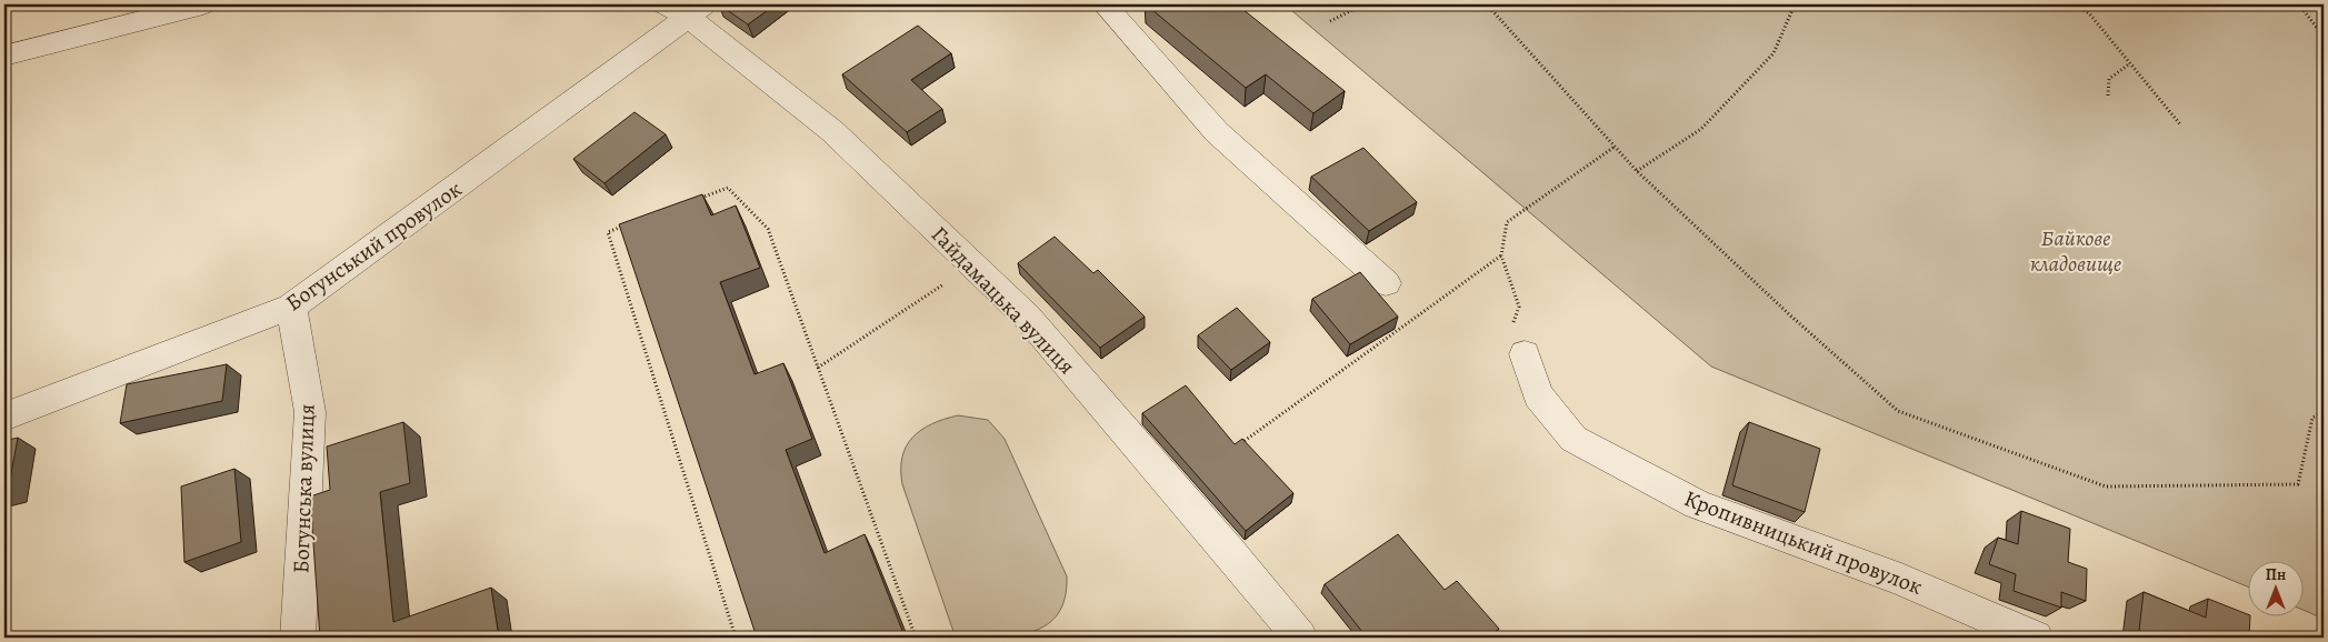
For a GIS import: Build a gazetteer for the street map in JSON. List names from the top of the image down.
{
  "streets": {
    "street": [
      "Богунський провулок",
      "Гайдамацька вулиця",
      "Богунська вулиця",
      "Кропивницький провулок"
    ]
  },
  "crossings": [
    ["Богунський провулок", "Гайдамацька вулиця"],
    ["Богунський провулок", "Богунська вулиця"]
  ],
  "parks": ["Байкове кладовище"],
  "north": "top"
}
